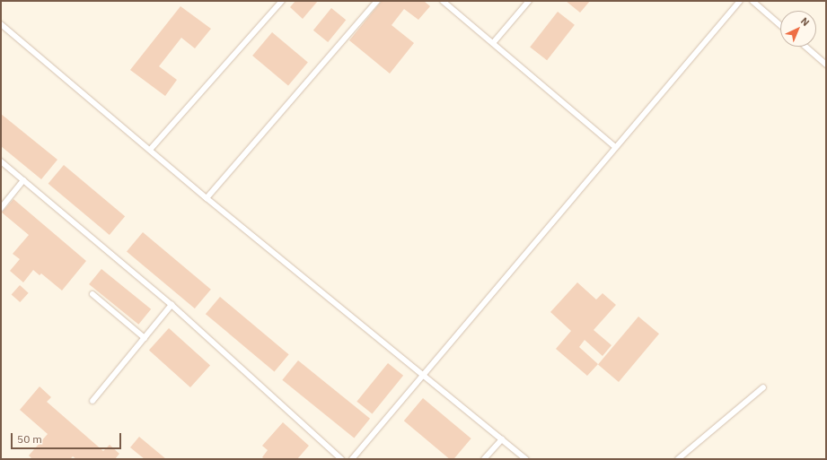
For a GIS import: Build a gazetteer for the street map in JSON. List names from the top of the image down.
{
  "scale_bar": "50 m",
  "north": "top right"
}
